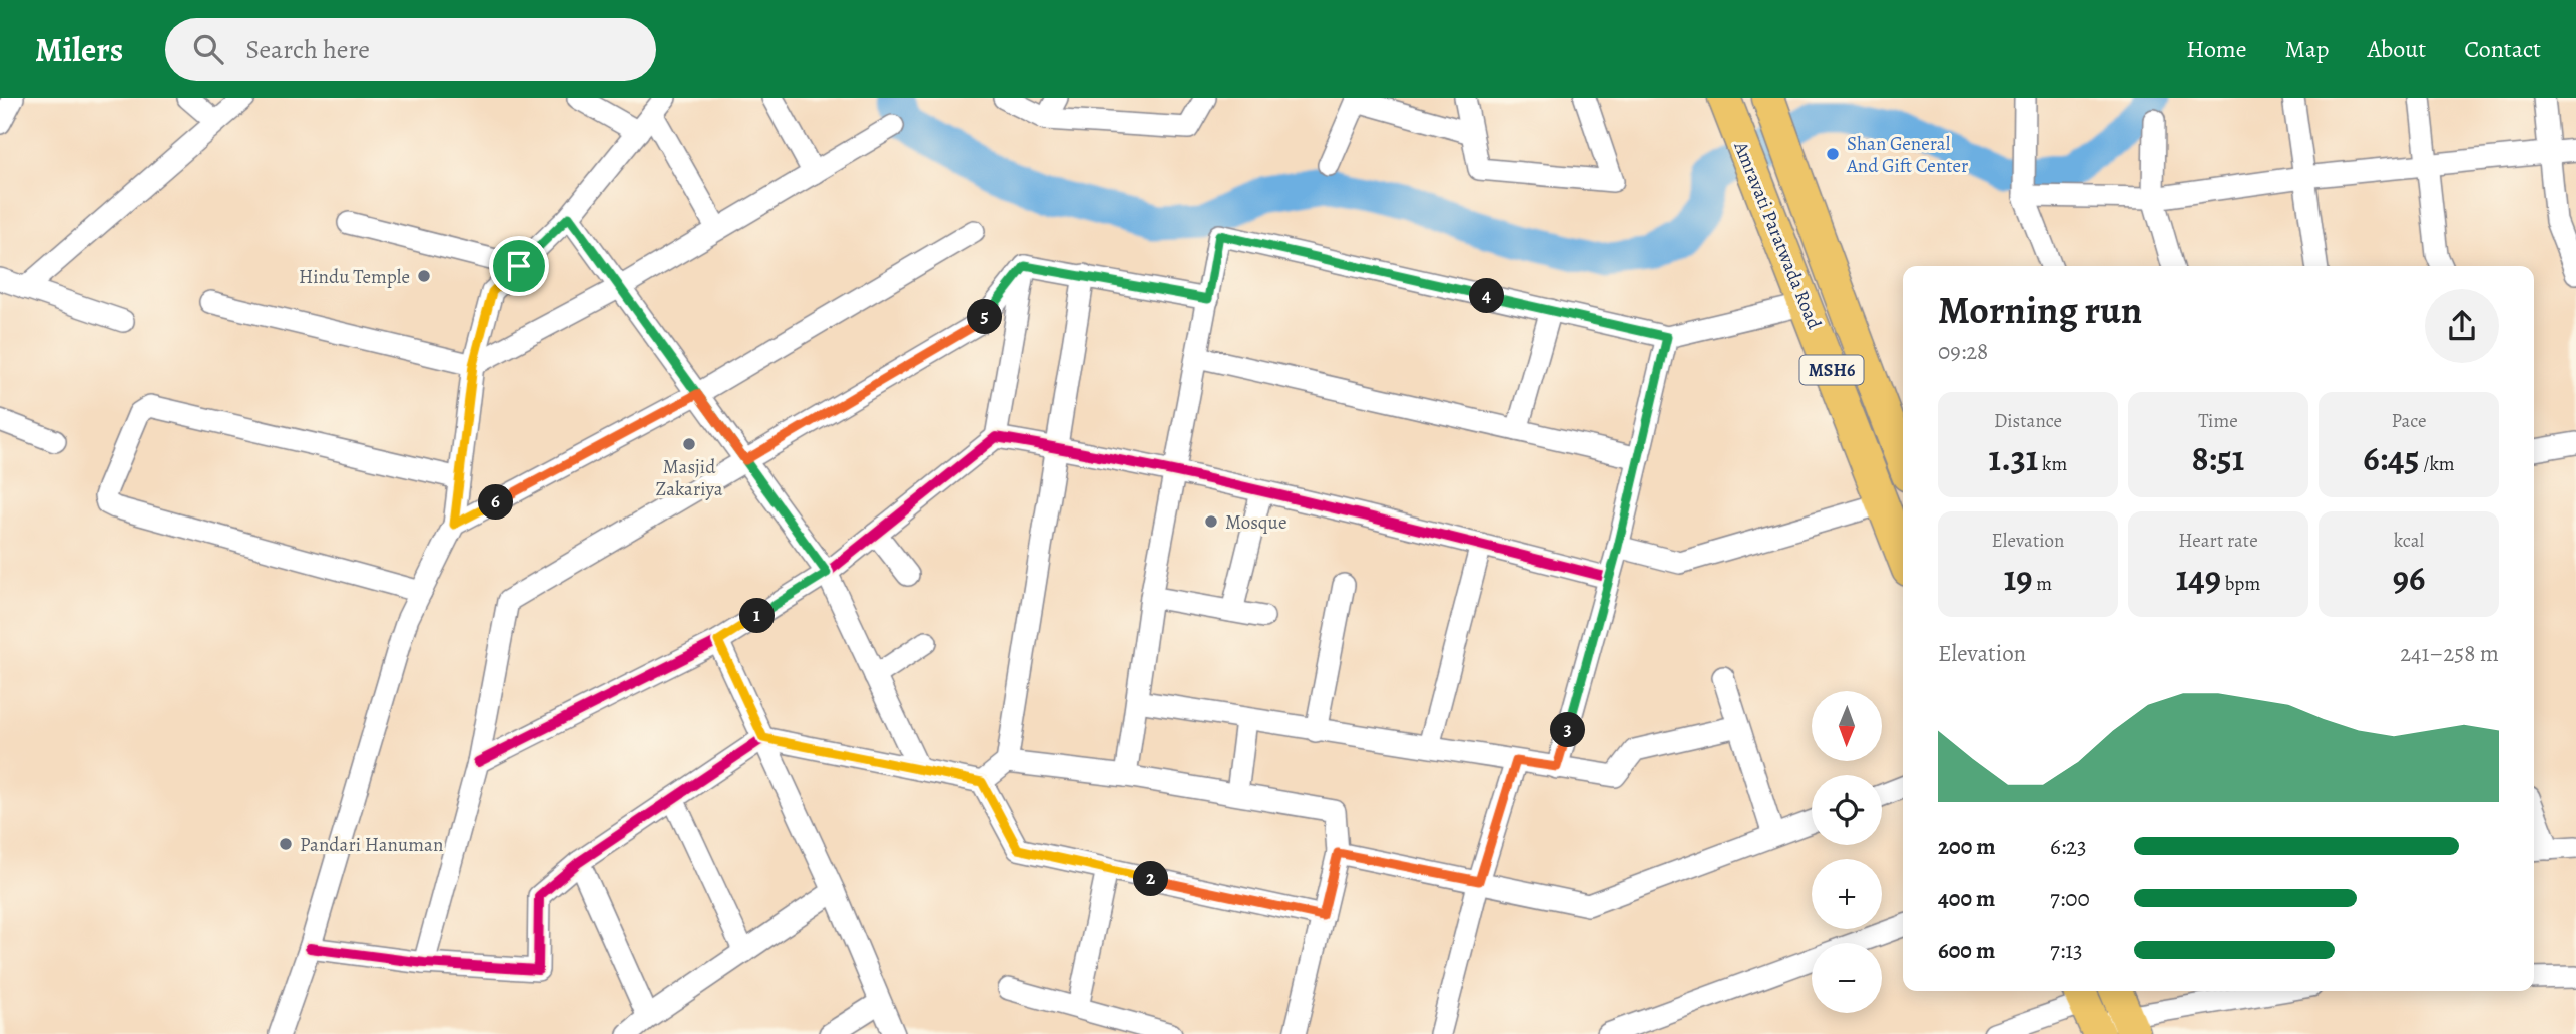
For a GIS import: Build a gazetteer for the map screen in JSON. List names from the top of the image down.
{
  "streets": {
    "main road": ["Amravati Paratwada Road", "MSH6"]
  },
  "places": [
    "Shan General And Gift Center",
    "Hindu Temple",
    "Masjid Zakariya",
    "Mosque",
    "Pandari Hanuman"
  ],
  "north": "bottom",
  "page": {
    "header": "Milers",
    "search": "Search here",
    "nav": [
      "Home",
      "Map",
      "About",
      "Contact"
    ],
    "heading": ["Morning run", "09:28"],
    "pins": [
      "4",
      "5",
      "6",
      "1",
      "3",
      "2"
    ],
    "stats": [
      ["Distance", "1.31 km"],
      ["Time", "8:51"],
      ["Pace", "6:45 /km"],
      ["Elevation", "19 m"],
      ["Heart rate", "149 bpm"],
      ["kcal", "96"]
    ],
    "chart": ["Elevation", "241–258 m"],
    "map_buttons": ["+", "−"],
    "list": [
      {
        "name": "200 m",
        "note": "6:23"
      },
      {
        "name": "400 m",
        "note": "7:00"
      },
      {
        "name": "600 m",
        "note": "7:13"
      }
    ]
  }
}
